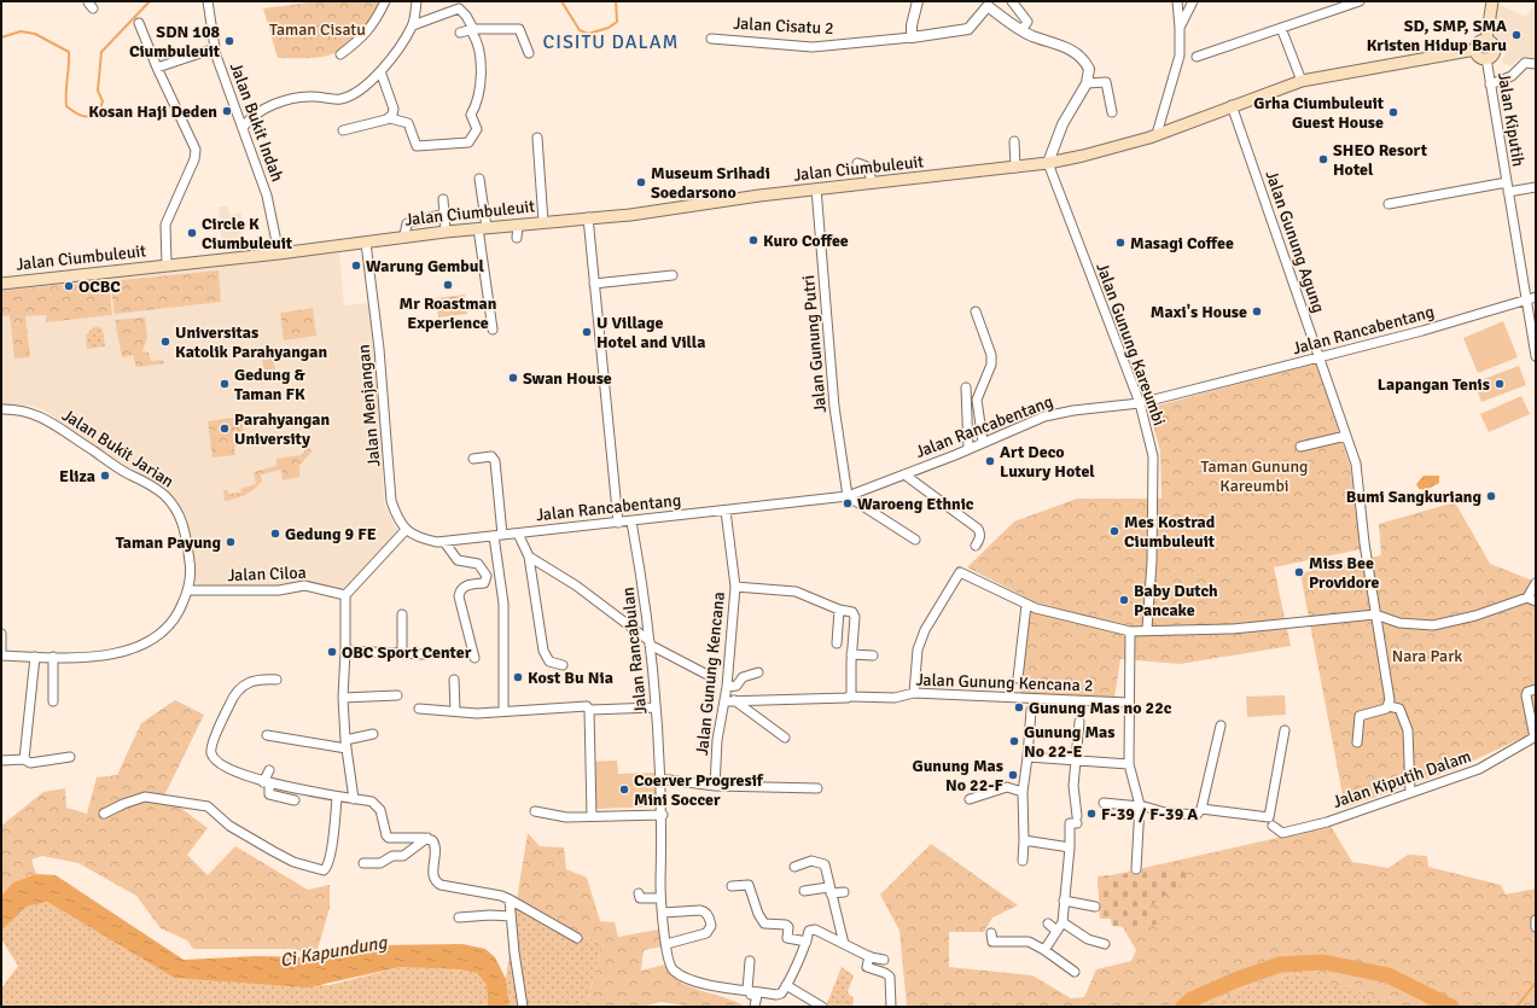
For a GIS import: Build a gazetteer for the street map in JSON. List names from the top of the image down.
{
  "streets": {
    "main road": ["Jalan Ciumbuleuit"],
    "street": [
      "Jalan Cisatu 2",
      "Jalan Kiputih",
      "Jalan Bukit Indah",
      "Jalan Gunung Agung",
      "Jalan Rancabentang",
      "Jalan Gunung Putri",
      "Jalan Gunung Kareumbi",
      "Jalan Menjangan",
      "Jalan Bukit Jarian",
      "Jalan Ciloa",
      "Jalan Rancabulan",
      "Jalan Gunung Kencana",
      "Jalan Gunung Kencana 2",
      "Jalan Kiputih Dalam"
    ]
  },
  "crossings": [
    ["Jalan Kiputih", "Jalan Ciumbuleuit"],
    ["Jalan Kiputih", "Jalan Rancabentang"],
    ["Jalan Bukit Indah", "Jalan Ciumbuleuit"],
    ["Jalan Ciumbuleuit", "Jalan Gunung Agung"],
    ["Jalan Ciumbuleuit", "Jalan Gunung Putri"],
    ["Jalan Ciumbuleuit", "Jalan Gunung Kareumbi"],
    ["Jalan Ciumbuleuit", "Jalan Menjangan"],
    ["Jalan Gunung Agung", "Jalan Rancabentang"],
    ["Jalan Rancabentang", "Jalan Gunung Putri"],
    ["Jalan Rancabentang", "Jalan Gunung Kareumbi"],
    ["Jalan Rancabentang", "Jalan Rancabulan"],
    ["Jalan Rancabentang", "Jalan Gunung Kencana"],
    ["Jalan Bukit Jarian", "Jalan Ciloa"],
    ["Jalan Gunung Kencana", "Jalan Gunung Kencana 2"]
  ],
  "districts": ["CISITU DALAM"],
  "water": ["Ci Kapundung"],
  "parks": ["Taman Cisatu", "Taman Gunung Kareumbi", "Nara Park"],
  "places": [
    "SD, SMP, SMA Kristen Hidup Baru",
    "SDN 108 Ciumbuleuit",
    "Kosan Haji Deden",
    "Grha Ciumbuleuit Guest House",
    "SHEO Resort Hotel",
    "Museum Srihadi Soedarsono",
    "Circle K Ciumbuleuit",
    "Kuro Coffee",
    "Masagi Coffee",
    "Warung Gembul",
    "Mr Roastman Experience",
    "OCBC",
    "Maxi's House",
    "U Village Hotel and Villa",
    "Universitas Katolik Parahyangan",
    "Swan House",
    "Gedung & Taman FK",
    "Lapangan Tenis",
    "Parahyangan University",
    "Art Deco Luxury Hotel",
    "Eliza",
    "Bumi Sangkuriang",
    "Waroeng Ethnic",
    "Mes Kostrad Ciumbuleuit",
    "Gedung 9 FE",
    "Taman Payung",
    "Miss Bee Providore",
    "Baby Dutch Pancake",
    "OBC Sport Center",
    "Kost Bu Nia",
    "Gunung Mas no 22c",
    "Gunung Mas No 22-E",
    "Gunung Mas No 22-F",
    "Coerver Progresif Mini Soccer",
    "F-39 / F-39 A"
  ]
}
